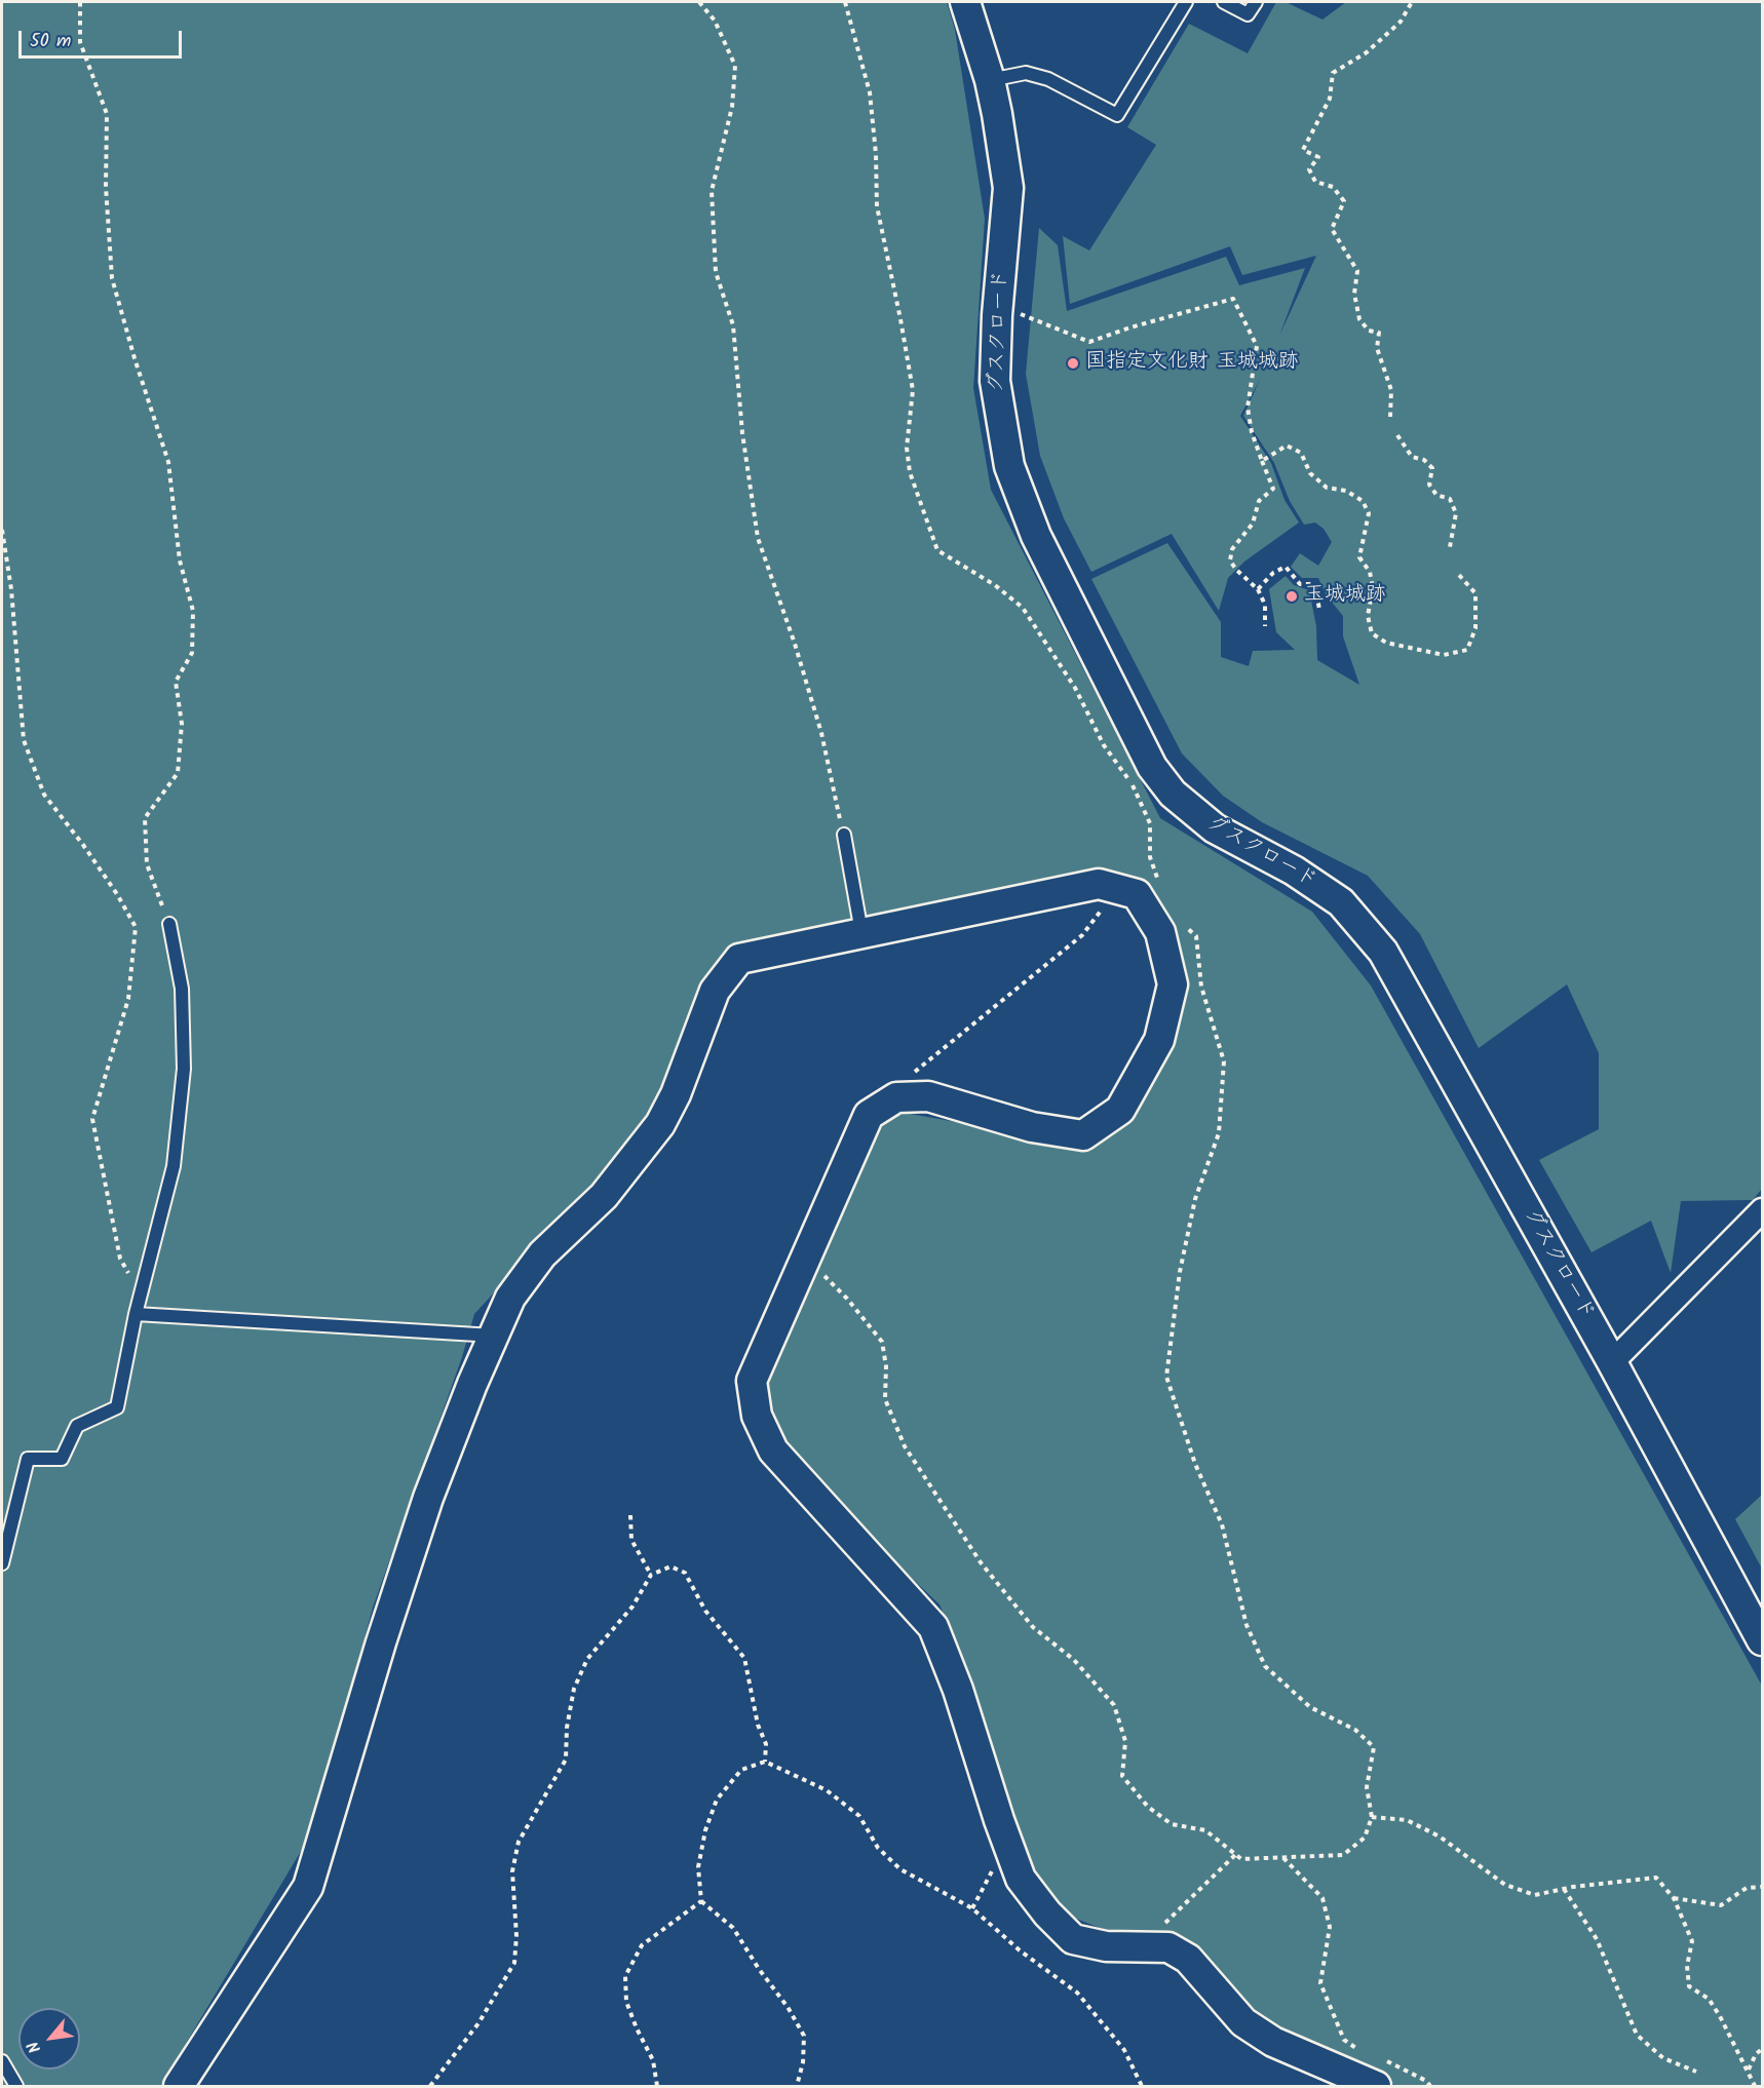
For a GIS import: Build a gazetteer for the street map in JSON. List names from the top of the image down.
{
  "streets": {
    "street": ["グスクロード"]
  },
  "places": ["国指定文化財 玉城城跡", "玉城城跡"],
  "scale_bar": "50 m",
  "north": "bottom left"
}
